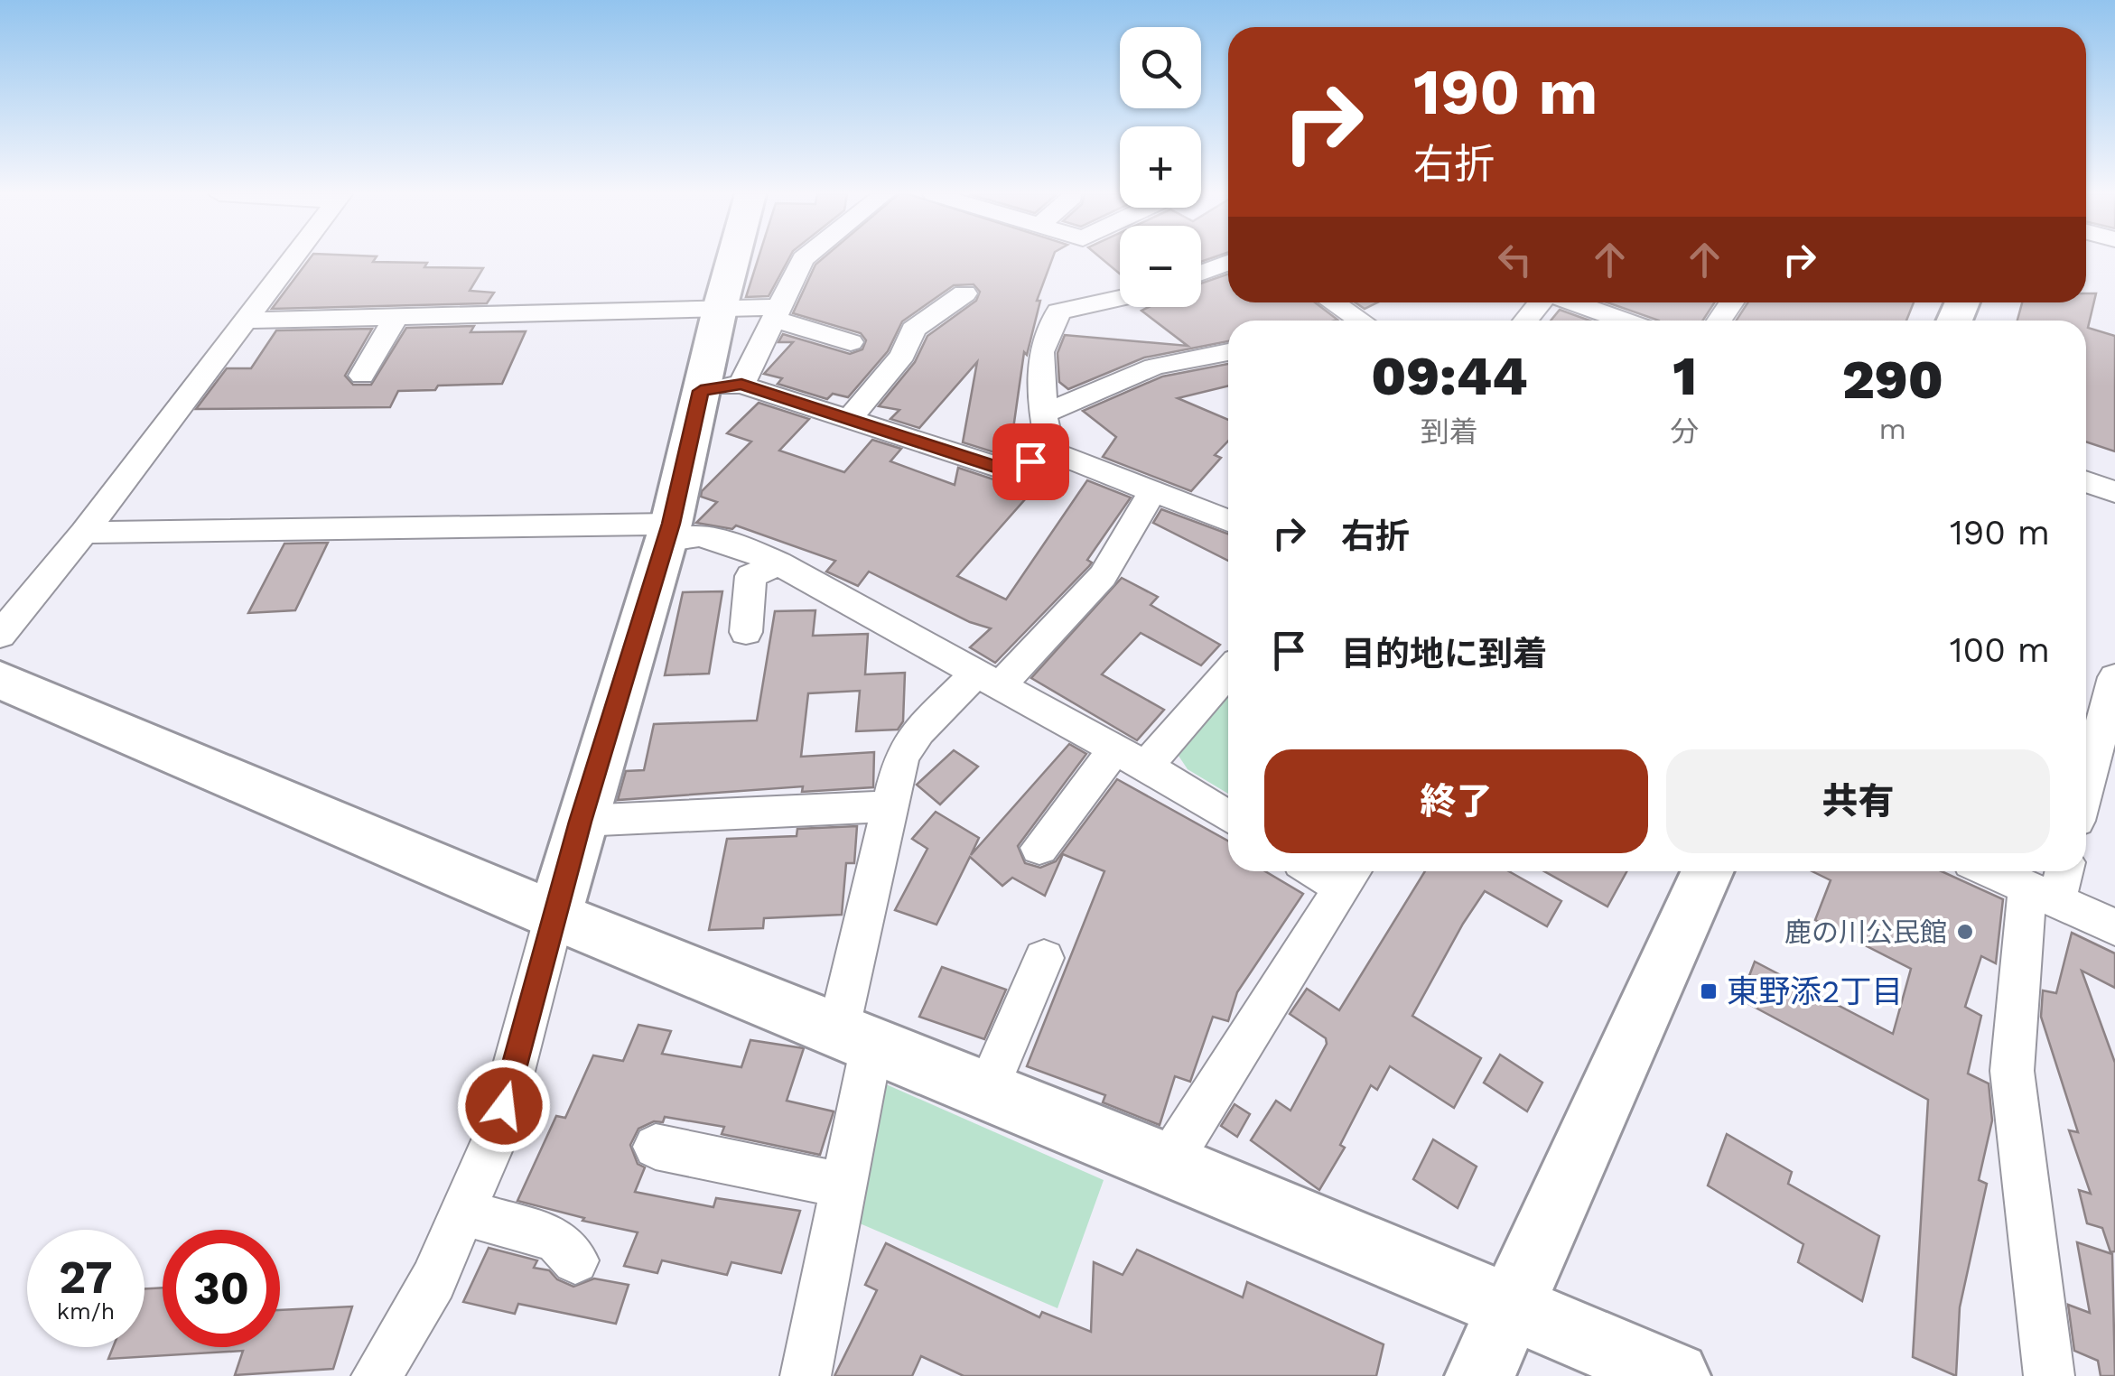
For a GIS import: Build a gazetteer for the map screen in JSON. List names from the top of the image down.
{
  "places": {
    "other": ["鹿の川公民館"],
    "transit": ["東野添2丁目"]
  },
  "page": {
    "map_buttons": ["+", "−"],
    "turn": ["190 m", "右折"],
    "eta": [
      "09:44",
      "到着",
      "1",
      "分",
      "290",
      "m"
    ],
    "list": [
      {
        "name": "右折",
        "value": "190 m"
      },
      {
        "name": "目的地に到着",
        "value": "100 m"
      }
    ],
    "buttons": ["終了", "共有"],
    "speed": "27 km/h",
    "limit": "30"
  }
}
